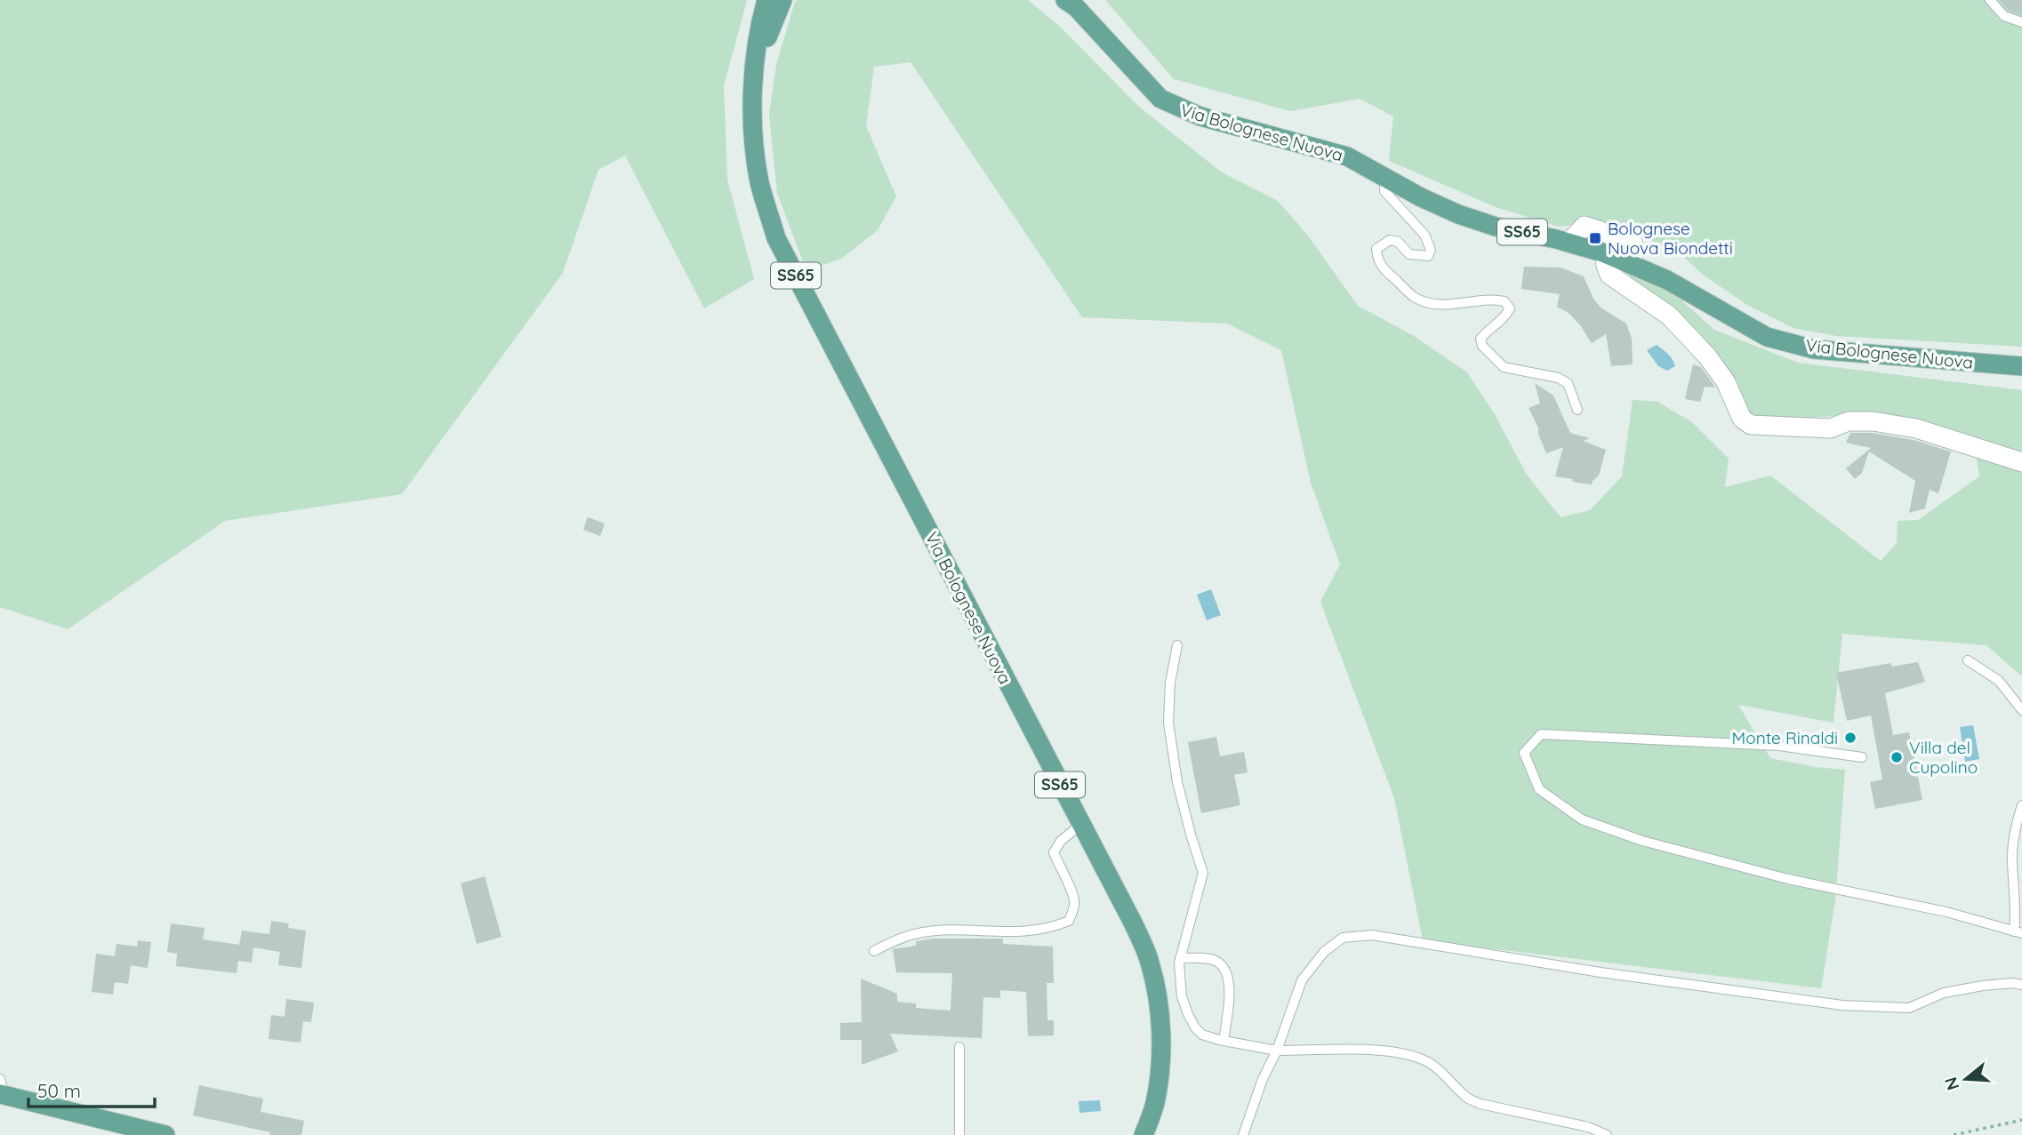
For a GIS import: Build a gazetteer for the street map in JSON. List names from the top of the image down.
{
  "streets": {
    "main road": ["Via Bolognese Nuova", "SS65"]
  },
  "places": {
    "transit": ["Bolognese Nuova Biondetti"],
    "other": ["Monte Rinaldi", "Villa del Cupolino"]
  },
  "scale_bar": "50 m",
  "north": "left"
}
